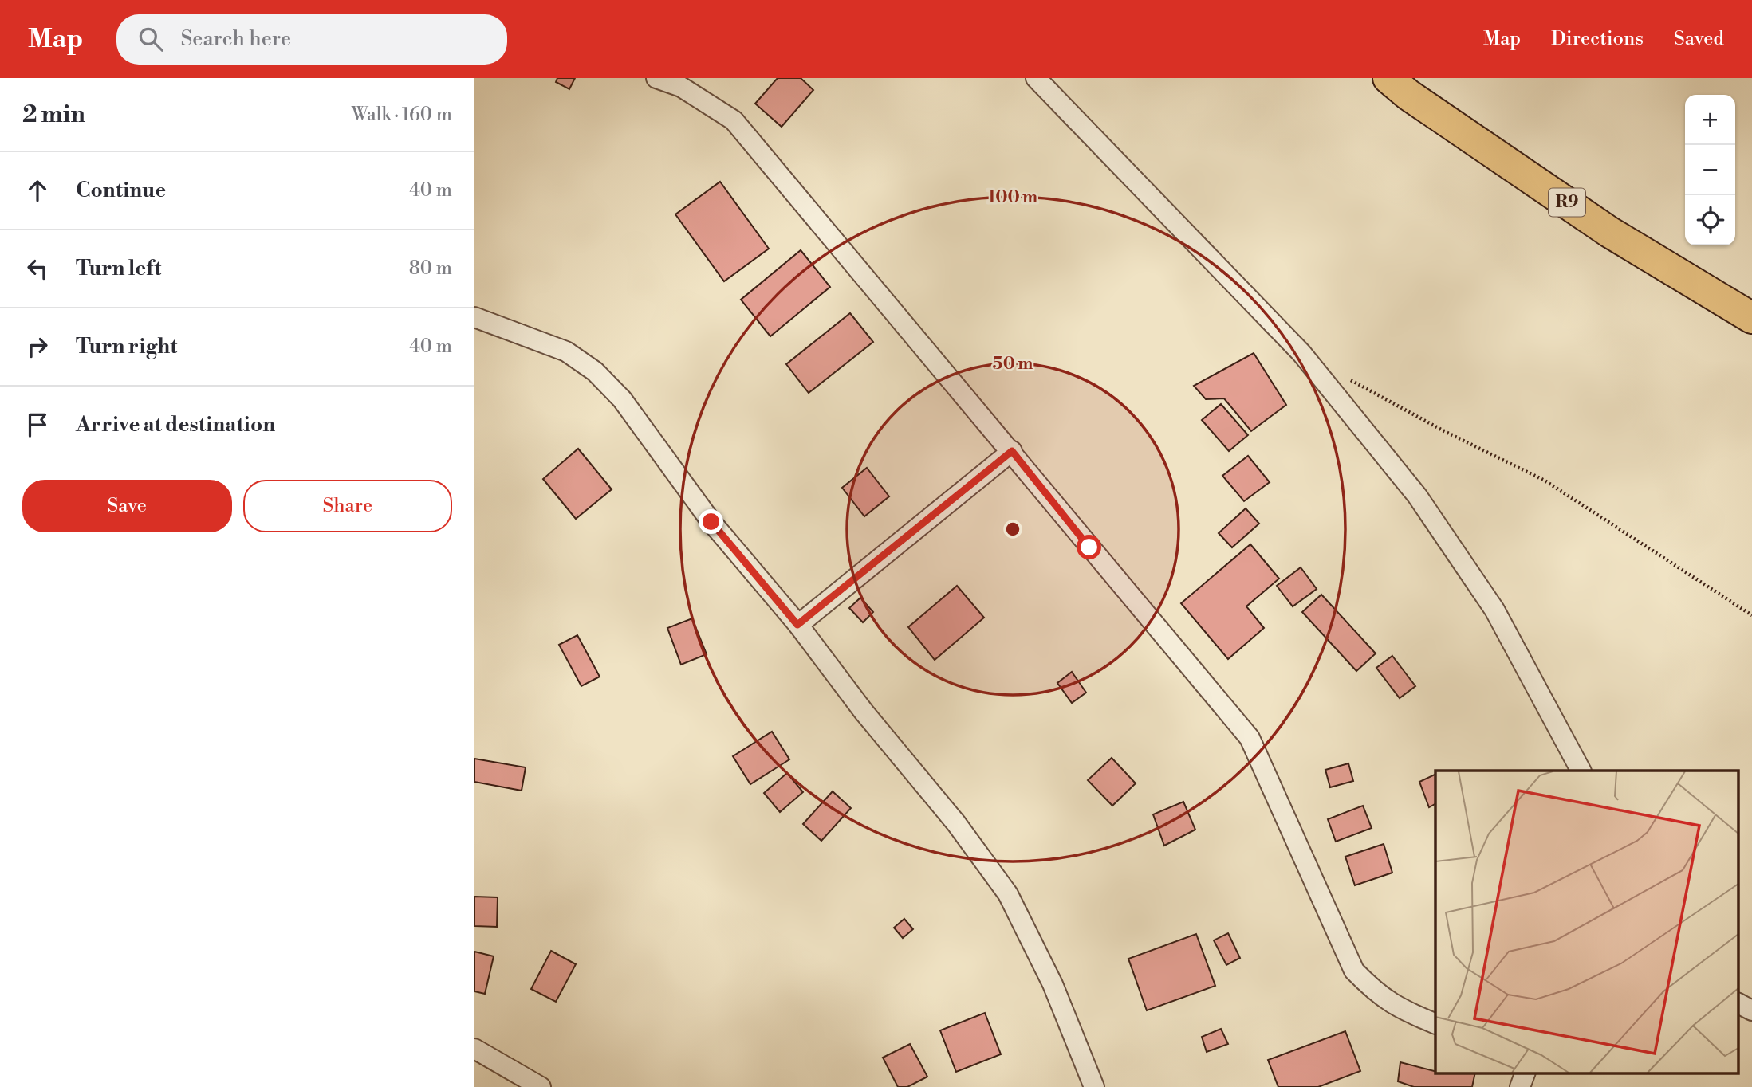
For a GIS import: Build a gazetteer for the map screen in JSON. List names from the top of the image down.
{
  "streets": {
    "highway": ["R9"]
  },
  "page": {
    "header": "Map",
    "search": "Search here",
    "nav": ["Map", "Directions", "Saved"],
    "heading": ["2 min", "Walk · 160 m"],
    "map_buttons": ["+", "−"],
    "list": [
      ["Continue", "40 m"],
      ["Turn left", "80 m"],
      ["Turn right", "40 m"],
      "Arrive at destination"
    ],
    "buttons": ["Save", "Share"]
  },
  "rings": ["100 m", "50 m"]
}
